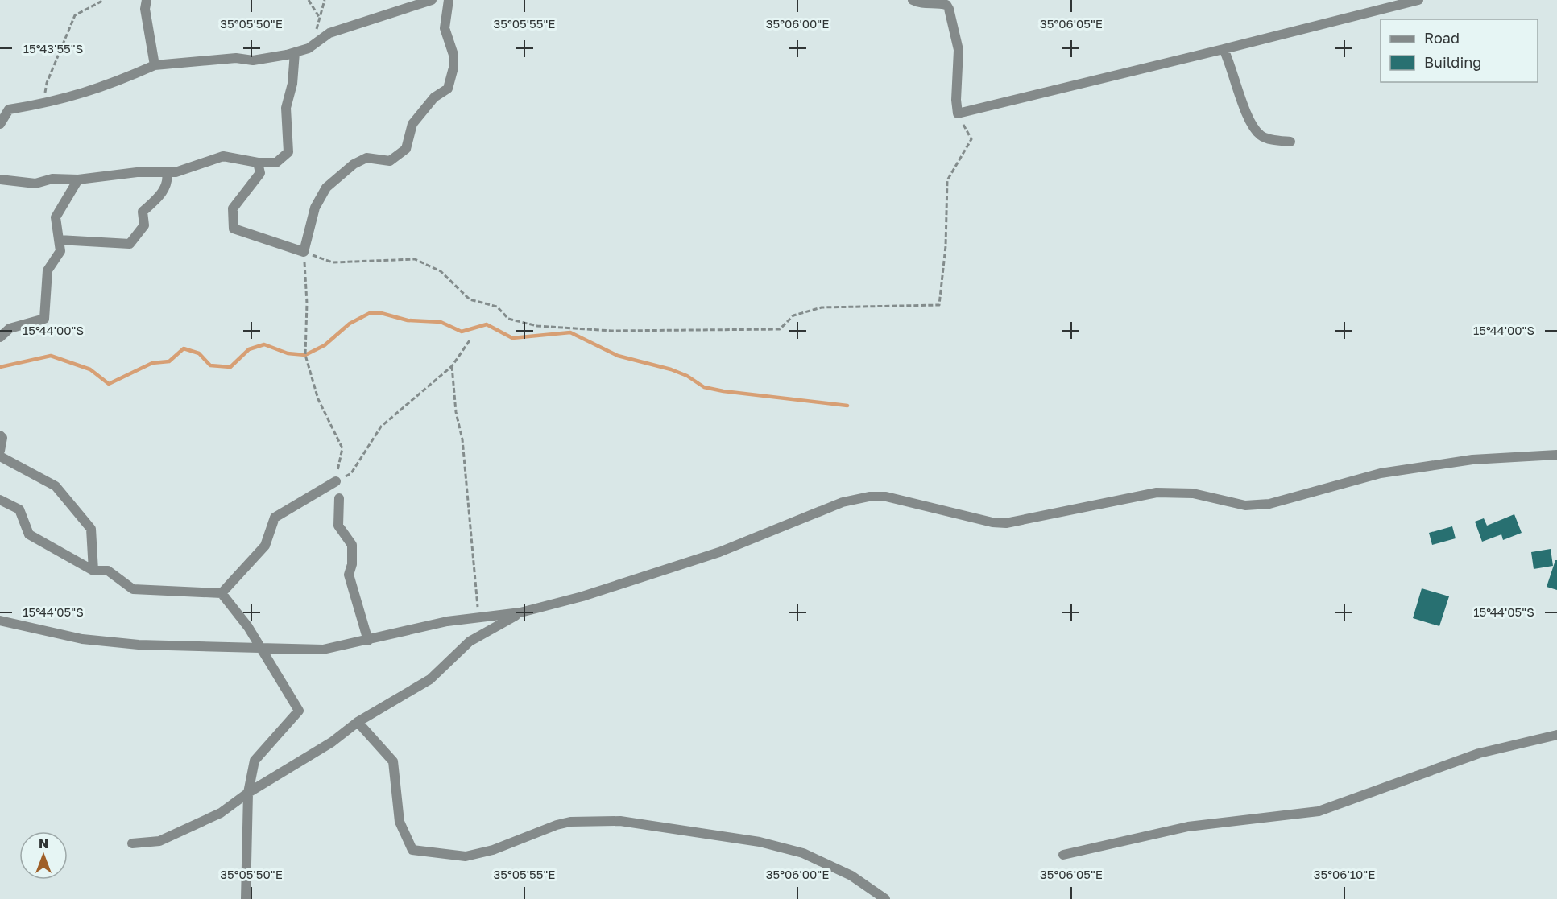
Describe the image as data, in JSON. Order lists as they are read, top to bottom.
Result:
{
  "legend": ["Road", "Building"],
  "north": "top",
  "coordinates": [
    "35°05'50\"E",
    "35°05'55\"E",
    "35°06'00\"E",
    "35°06'05\"E",
    "15°43'55\"S",
    "15°44'00\"S",
    "15°44'05\"S",
    "35°06'10\"E"
  ]
}
